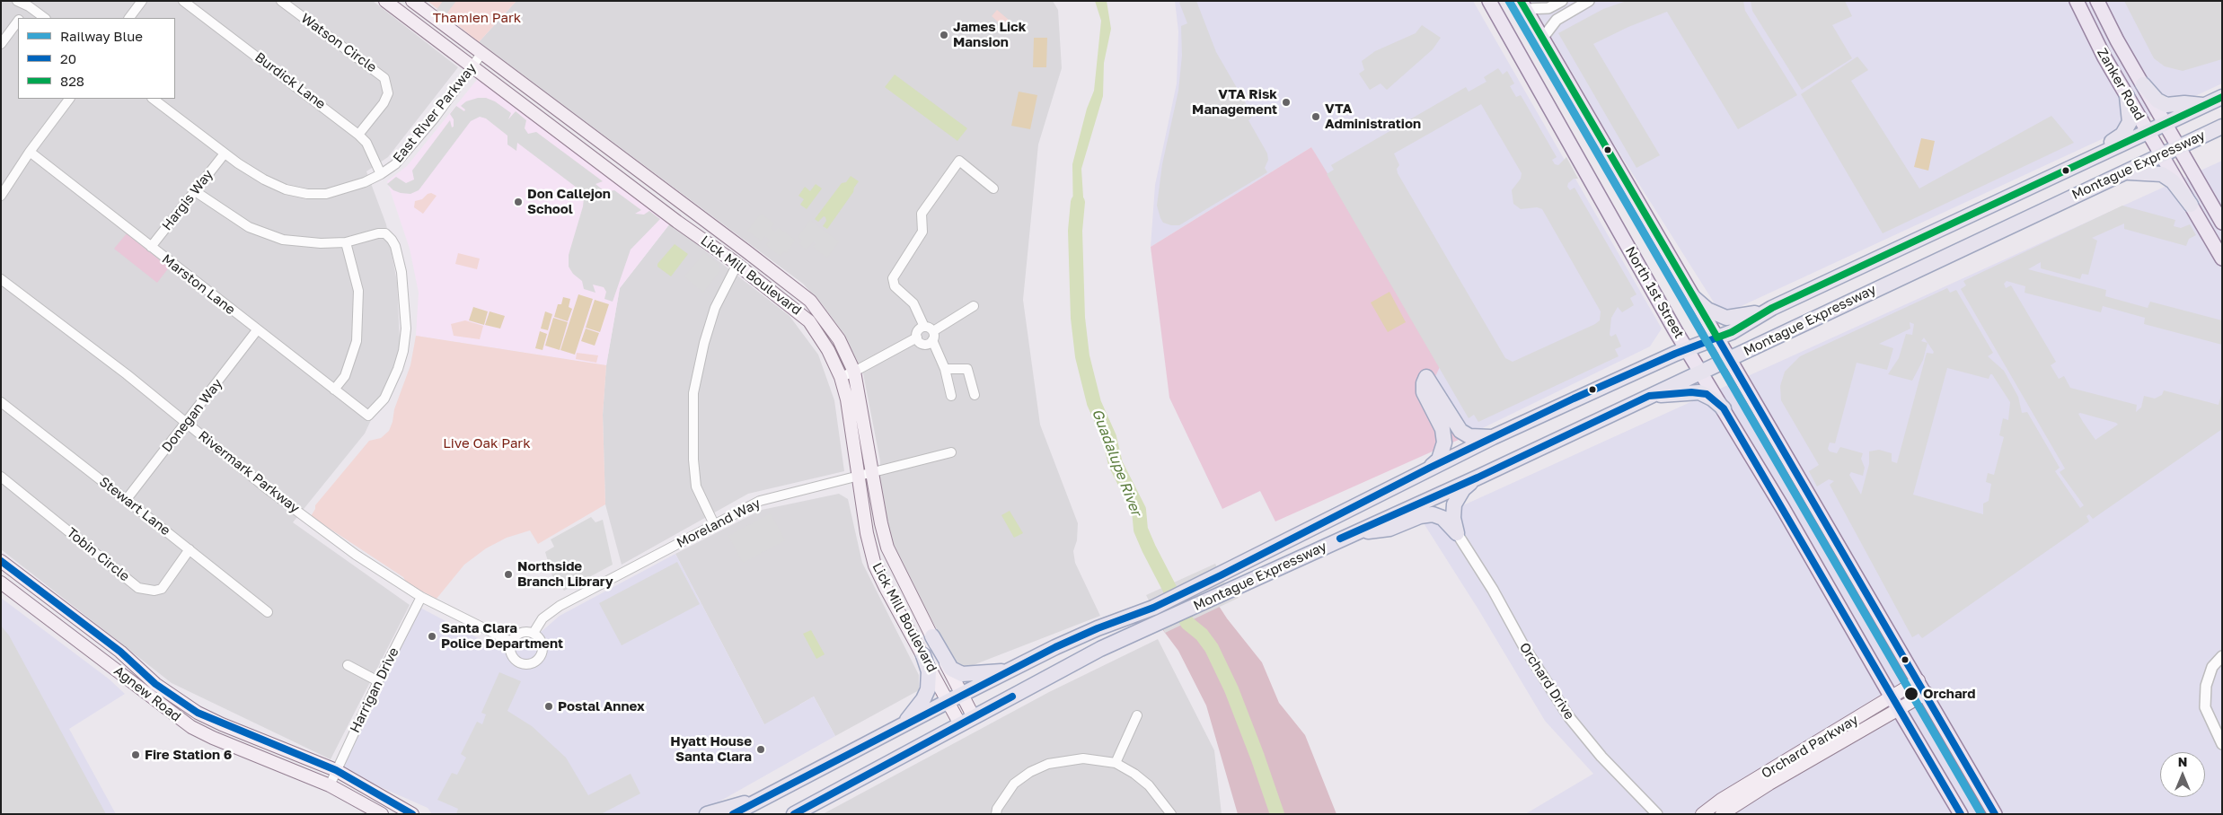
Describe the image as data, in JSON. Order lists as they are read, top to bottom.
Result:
{
  "streets": {
    "highway": ["Montague Expressway"],
    "main road": [
      "Zanker Road",
      "Lick Mill Boulevard",
      "North 1st Street",
      "Agnew Road",
      "Orchard Parkway"
    ],
    "street": [
      "Watson Circle",
      "Burdick Lane",
      "East River Parkway",
      "Hargis Way",
      "Marston Lane",
      "Donegan Way",
      "Rivermark Parkway",
      "Stewart Lane",
      "Moreland Way",
      "Tobin Circle",
      "Orchard Drive",
      "Harrigan Drive"
    ]
  },
  "crossings": [
    ["Watson Circle", "Burdick Lane"],
    ["Burdick Lane", "East River Parkway"],
    ["Zanker Road", "Montague Expressway"],
    ["East River Parkway", "Hargis Way"],
    ["East River Parkway", "Lick Mill Boulevard"],
    ["Montague Expressway", "Lick Mill Boulevard"],
    ["Montague Expressway", "North 1st Street"],
    ["Hargis Way", "Marston Lane"],
    ["Lick Mill Boulevard", "Moreland Way"],
    ["Marston Lane", "Donegan Way"],
    ["North 1st Street", "Orchard Parkway"],
    ["Donegan Way", "Rivermark Parkway"],
    ["Donegan Way", "Stewart Lane"],
    ["Rivermark Parkway", "Moreland Way"],
    ["Rivermark Parkway", "Harrigan Drive"],
    ["Stewart Lane", "Tobin Circle"],
    ["Harrigan Drive", "Agnew Road"]
  ],
  "water": ["Guadalupe River"],
  "parks": ["Thamien Park", "Live Oak Park"],
  "places": [
    "James Lick Mansion",
    "VTA Risk Management",
    "VTA Administration",
    "Don Callejon School",
    "Northside Branch Library",
    "Santa Clara Police Department",
    "Orchard",
    "Postal Annex",
    "Hyatt House Santa Clara",
    "Fire Station 6"
  ],
  "lines": ["rail line Blue", "transit line 828", "transit line 20"],
  "legend": ["Railway Blue", "20", "828"],
  "north": "top"
}
